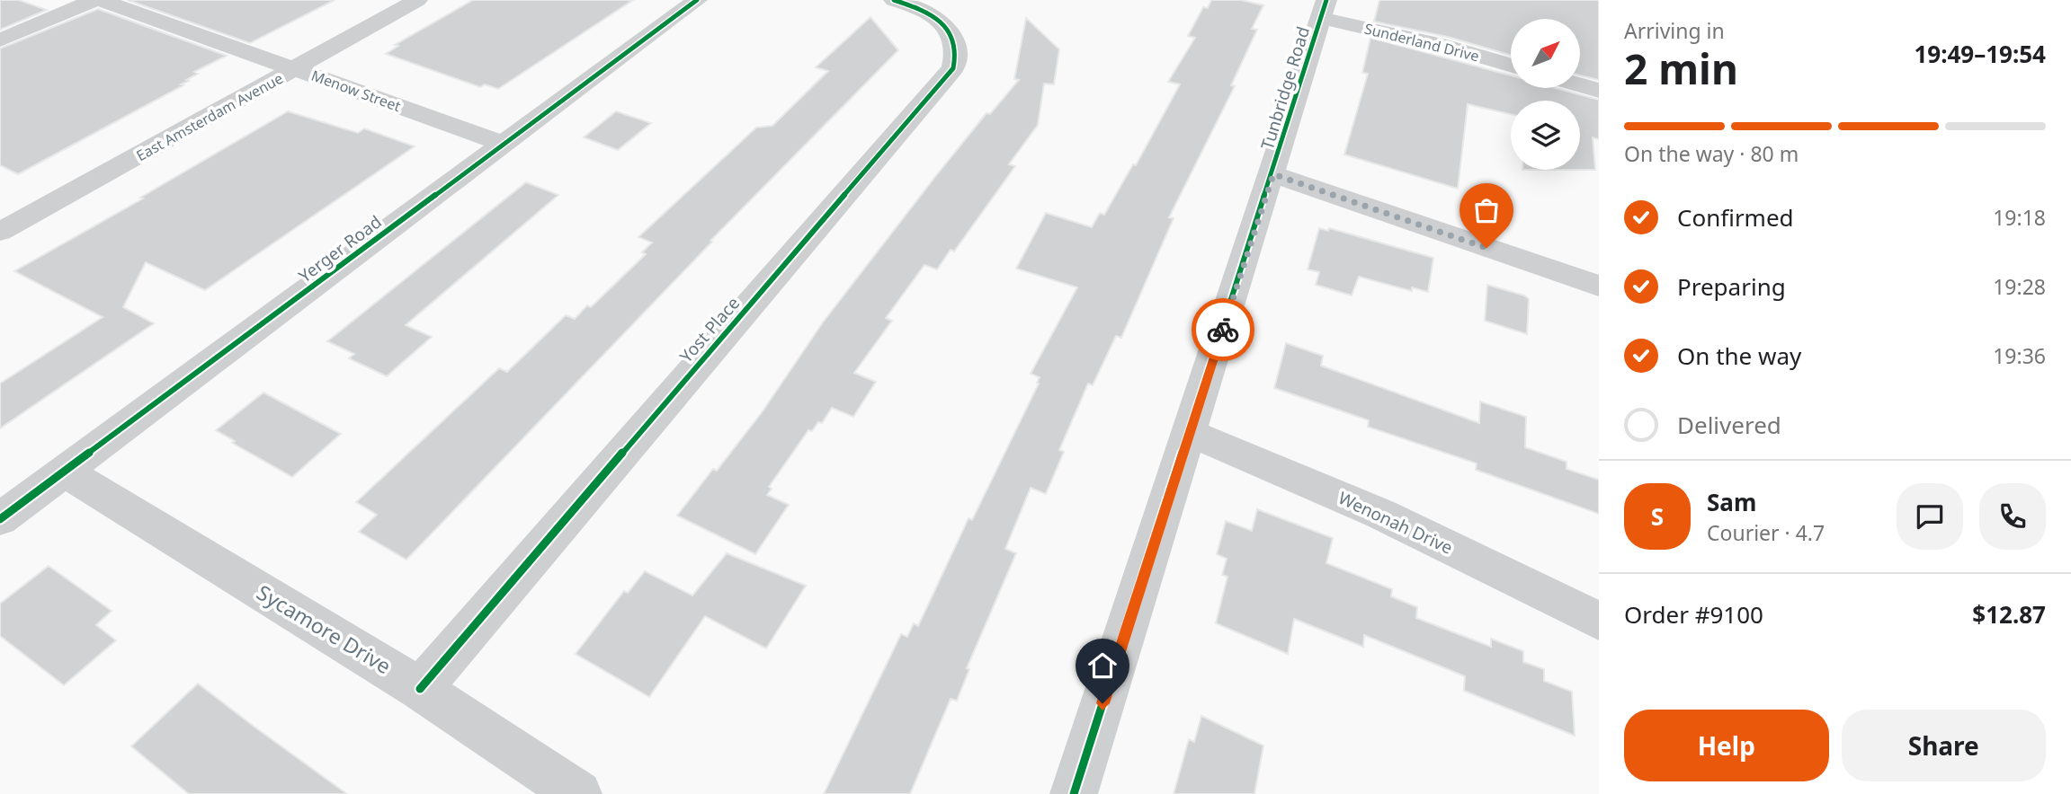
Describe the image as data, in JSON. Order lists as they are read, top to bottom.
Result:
{
  "streets": {
    "street": [
      "Sunderland Drive",
      "Tunbridge Road",
      "Menow Street",
      "East Amsterdam Avenue",
      "Yerger Road",
      "Yost Place",
      "Wenonah Drive",
      "Sycamore Drive"
    ]
  },
  "crossings": [
    ["Sunderland Drive", "Tunbridge Road"],
    ["Tunbridge Road", "Wenonah Drive"],
    ["Menow Street", "East Amsterdam Avenue"],
    ["Menow Street", "Yerger Road"],
    ["Yerger Road", "Sycamore Drive"],
    ["Yost Place", "Sycamore Drive"]
  ],
  "north": "top right",
  "page": {
    "heading": ["2 min", "Arriving in", "19:49–19:54"],
    "panel": [
      "Sam",
      "Courier · 4.7",
      "Order #9100",
      "$12.87"
    ],
    "bar": "On the way · 80 m",
    "list": [
      ["Confirmed", "19:18"],
      ["Preparing", "19:28"],
      ["On the way", "19:36"],
      "Delivered"
    ],
    "round": "S",
    "buttons": ["Help", "Share"]
  }
}
